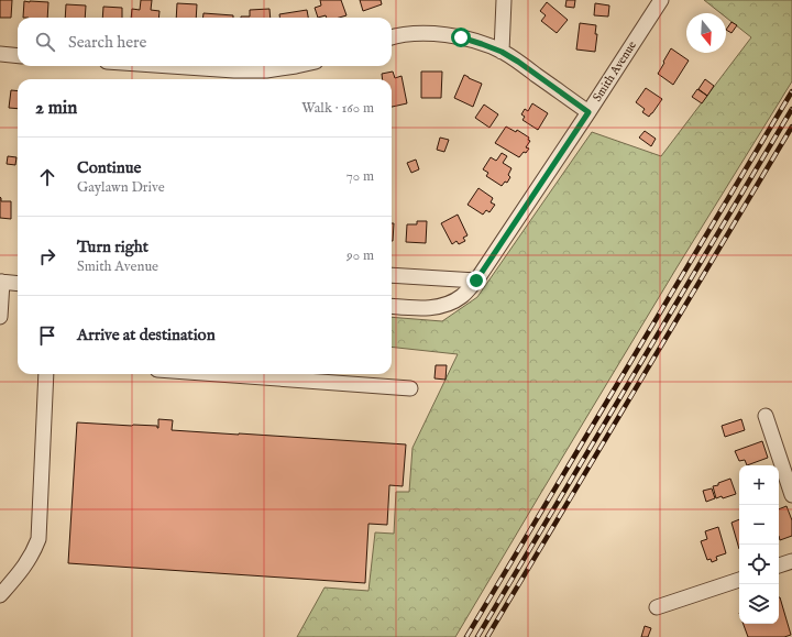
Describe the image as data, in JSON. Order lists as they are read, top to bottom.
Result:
{
  "streets": {
    "street": ["Smith Avenue"]
  },
  "north": "bottom",
  "page": {
    "search": "Search here",
    "heading": ["2 min", "Walk · 160 m"],
    "list": [
      ["Continue", "Gaylawn Drive", "70 m"],
      ["Turn right", "Smith Avenue", "90 m"],
      "Arrive at destination"
    ],
    "map_buttons": ["+", "−"]
  }
}
